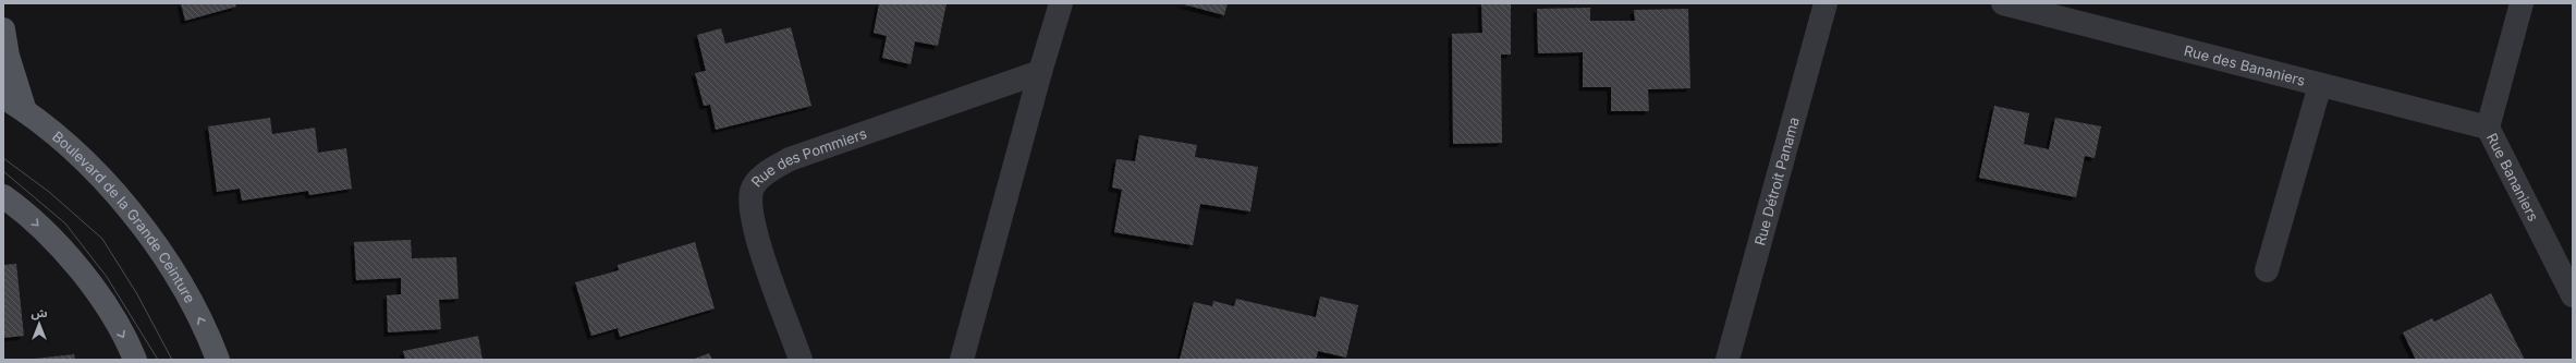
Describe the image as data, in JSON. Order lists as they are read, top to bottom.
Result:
{
  "streets": {
    "main road": ["Boulevard de la Grande Ceinture"],
    "street": [
      "Rue des Bananiers",
      "Rue des Pommiers",
      "Rue Bananiers",
      "Rue Détroit Panama"
    ]
  },
  "crossings": [
    ["Rue des Bananiers", "Rue Bananiers"]
  ],
  "north": "top"
}
